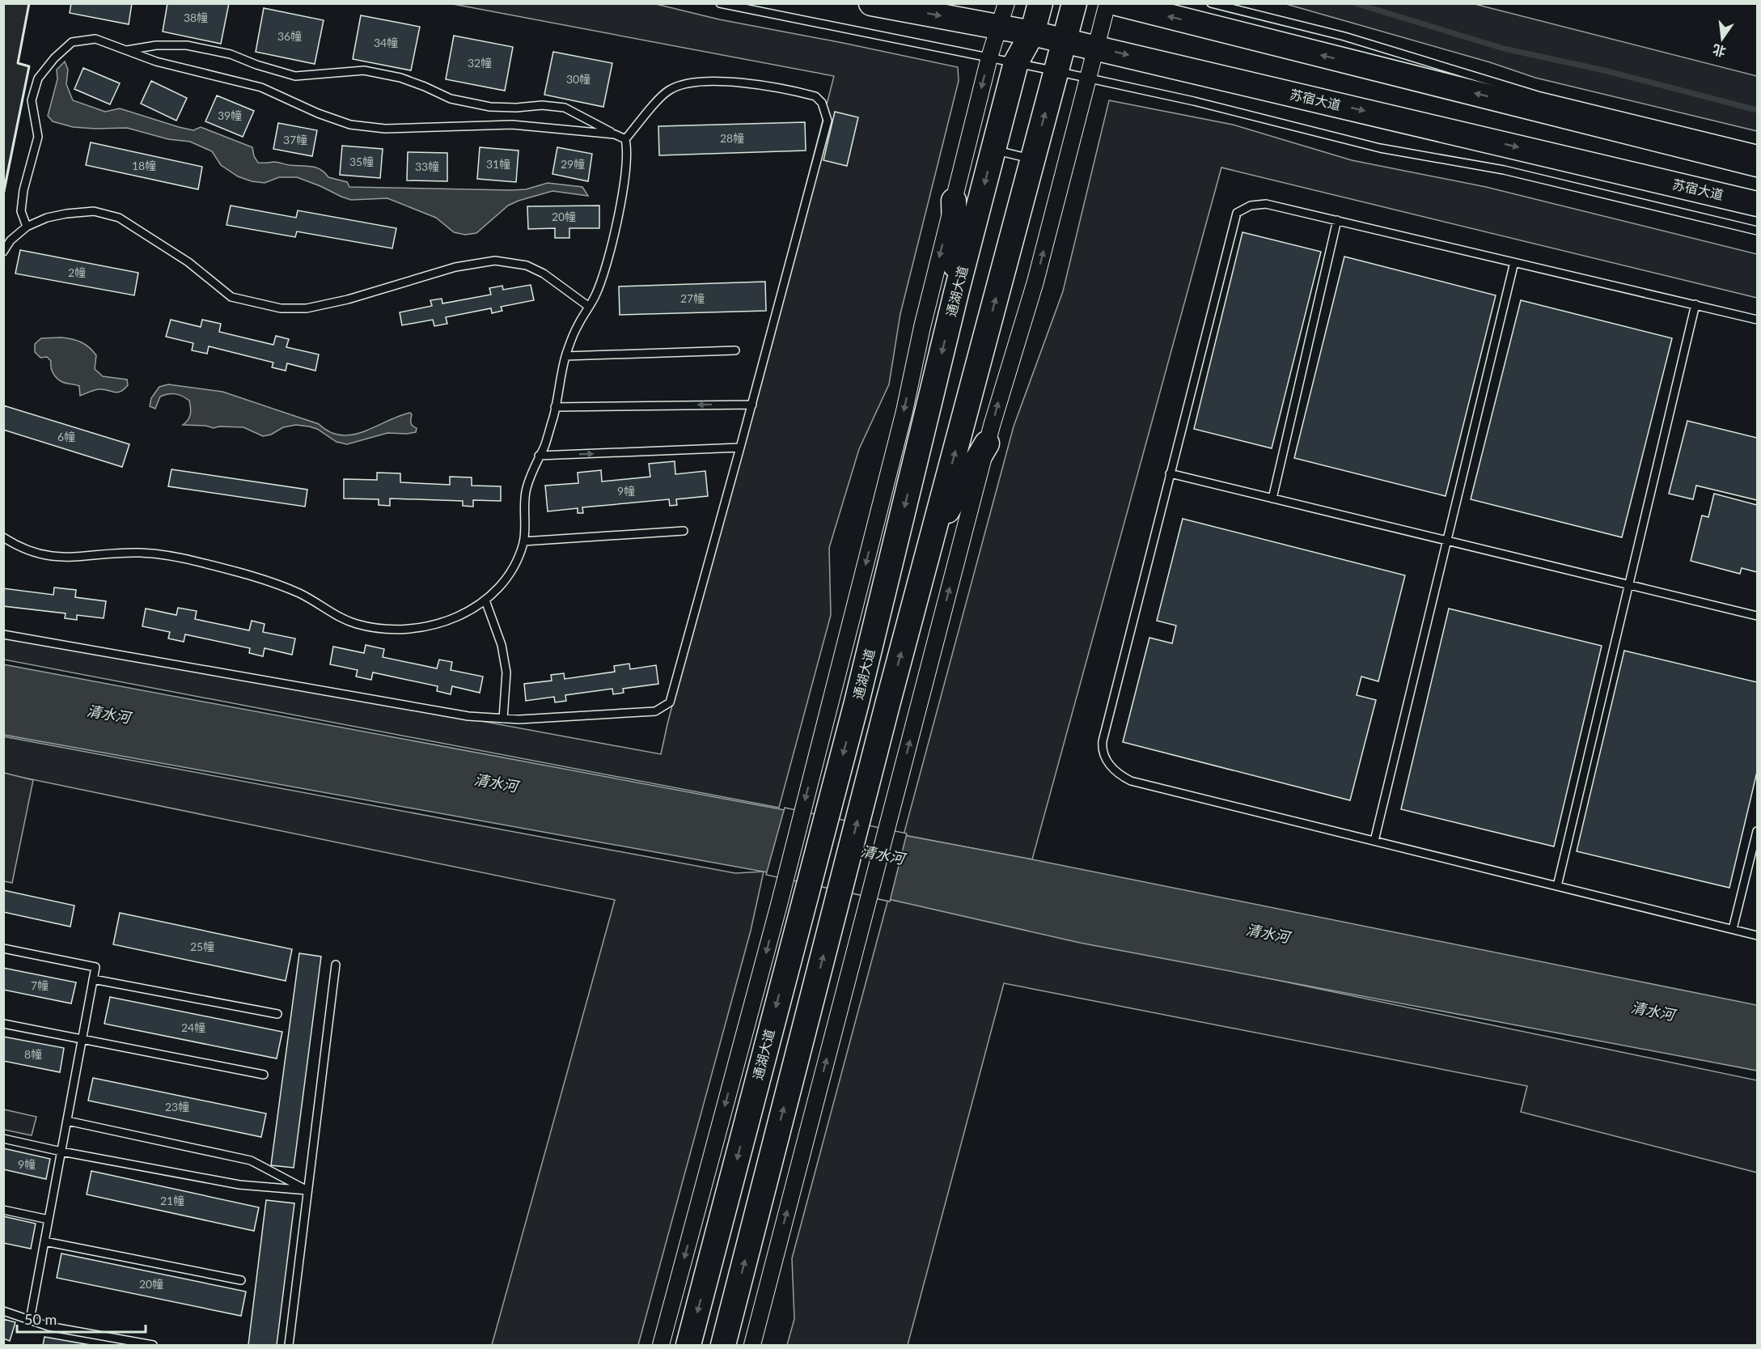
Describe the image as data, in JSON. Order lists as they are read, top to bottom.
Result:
{
  "streets": {
    "main road": ["苏宿大道", "通湖大道"]
  },
  "crossings": [
    ["苏宿大道", "通湖大道"]
  ],
  "water": ["清水河"],
  "house_numbers": [
    "38幢",
    "36幢",
    "34幢",
    "32幢",
    "30幢",
    "39幢",
    "28幢",
    "37幢",
    "35幢",
    "31幢",
    "29幢",
    "18幢",
    "33幢",
    "20幢",
    "2幢",
    "27幢",
    "6幢",
    "9幢",
    "25幢",
    "7幢",
    "24幢",
    "8幢",
    "23幢",
    "9幢",
    "21幢",
    "20幢"
  ],
  "scale_bar": "50 m",
  "north": "bottom"
}
